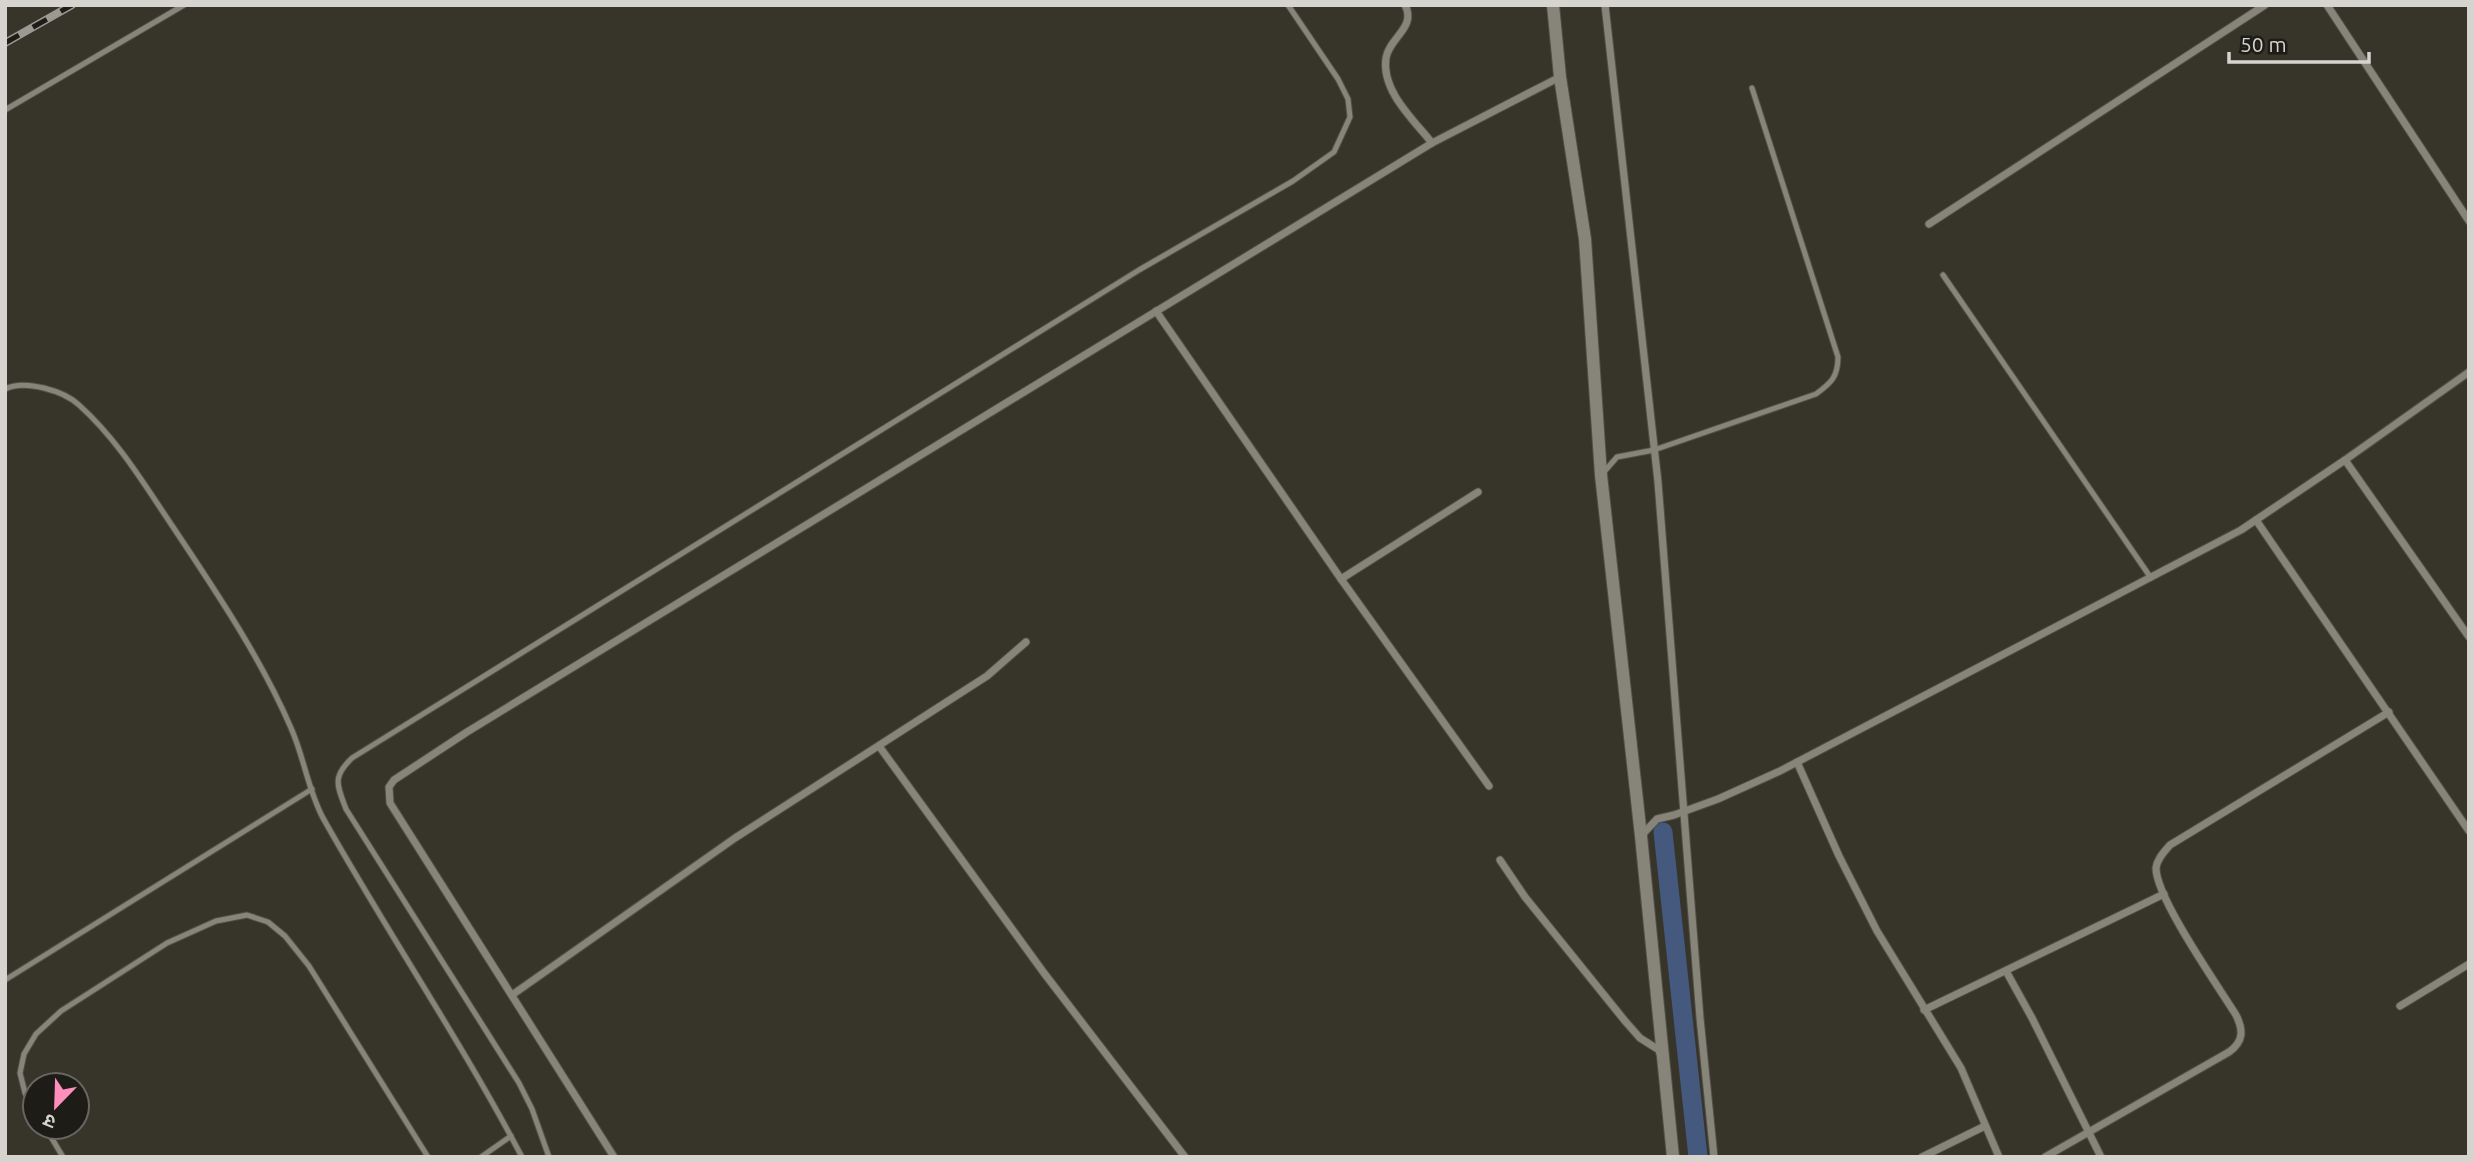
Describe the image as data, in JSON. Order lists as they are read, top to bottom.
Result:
{
  "scale_bar": "50 m",
  "north": "bottom left"
}
